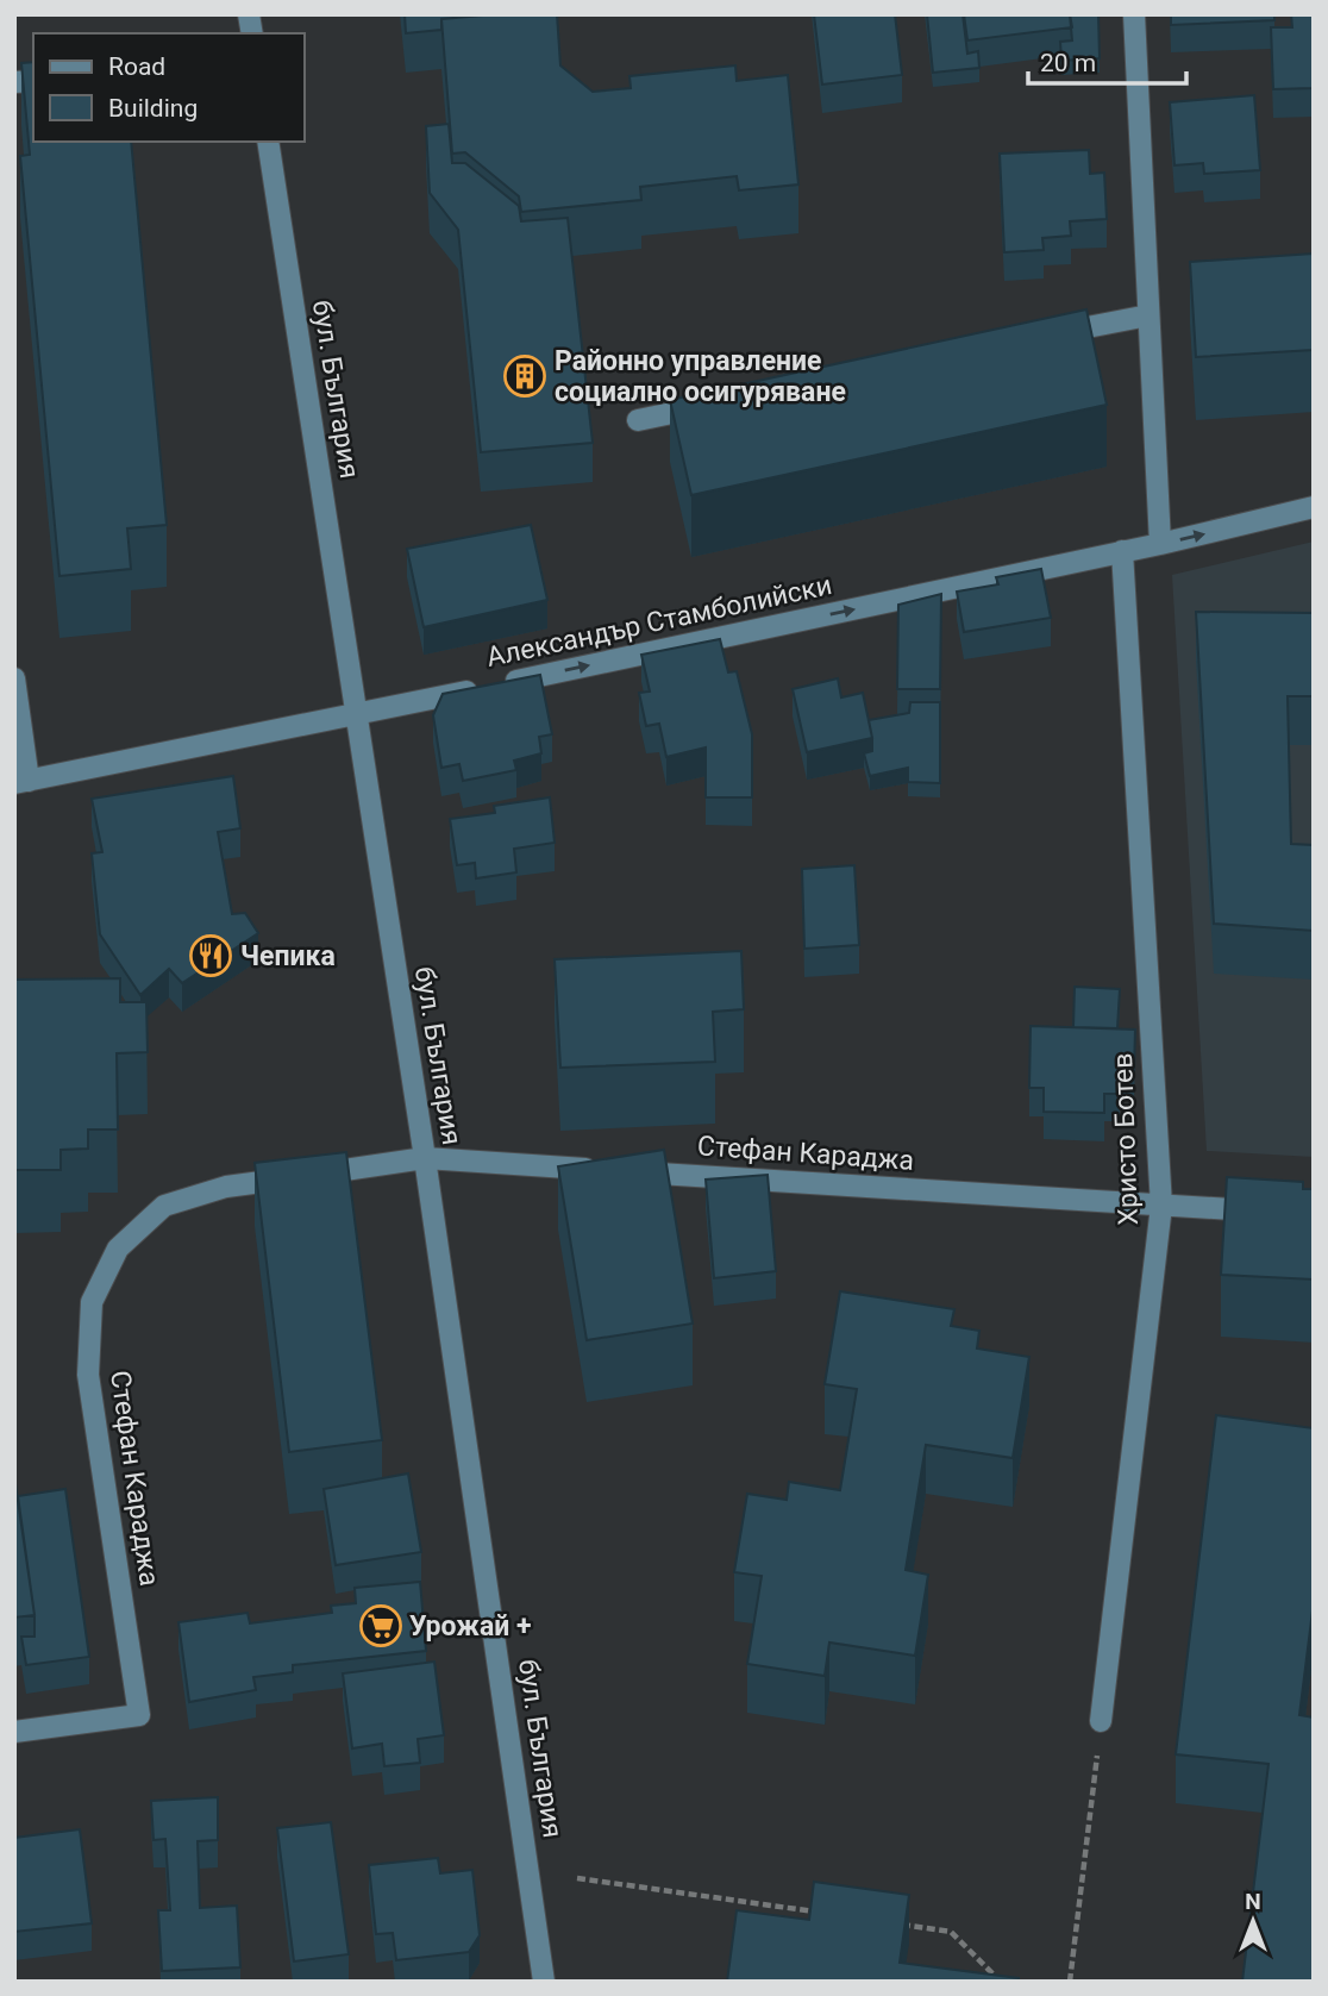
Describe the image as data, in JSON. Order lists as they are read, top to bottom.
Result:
{
  "streets": {
    "street": [
      "бул. България",
      "Александър Стамболийски",
      "Христо Ботев",
      "Стефан Караджа"
    ]
  },
  "crossings": [
    ["бул. България", "Александър Стамболийски"],
    ["бул. България", "Стефан Караджа"],
    ["Александър Стамболийски", "Христо Ботев"],
    ["Христо Ботев", "Стефан Караджа"]
  ],
  "one_way": ["Александър Стамболийски"],
  "places": {
    "building": ["Районно управление социално осигуряване"],
    "restaurant": ["Чепика"],
    "supermarket": ["Урожай +"]
  },
  "legend": ["Road", "Building"],
  "scale_bar": "20 m",
  "north": "top"
}
